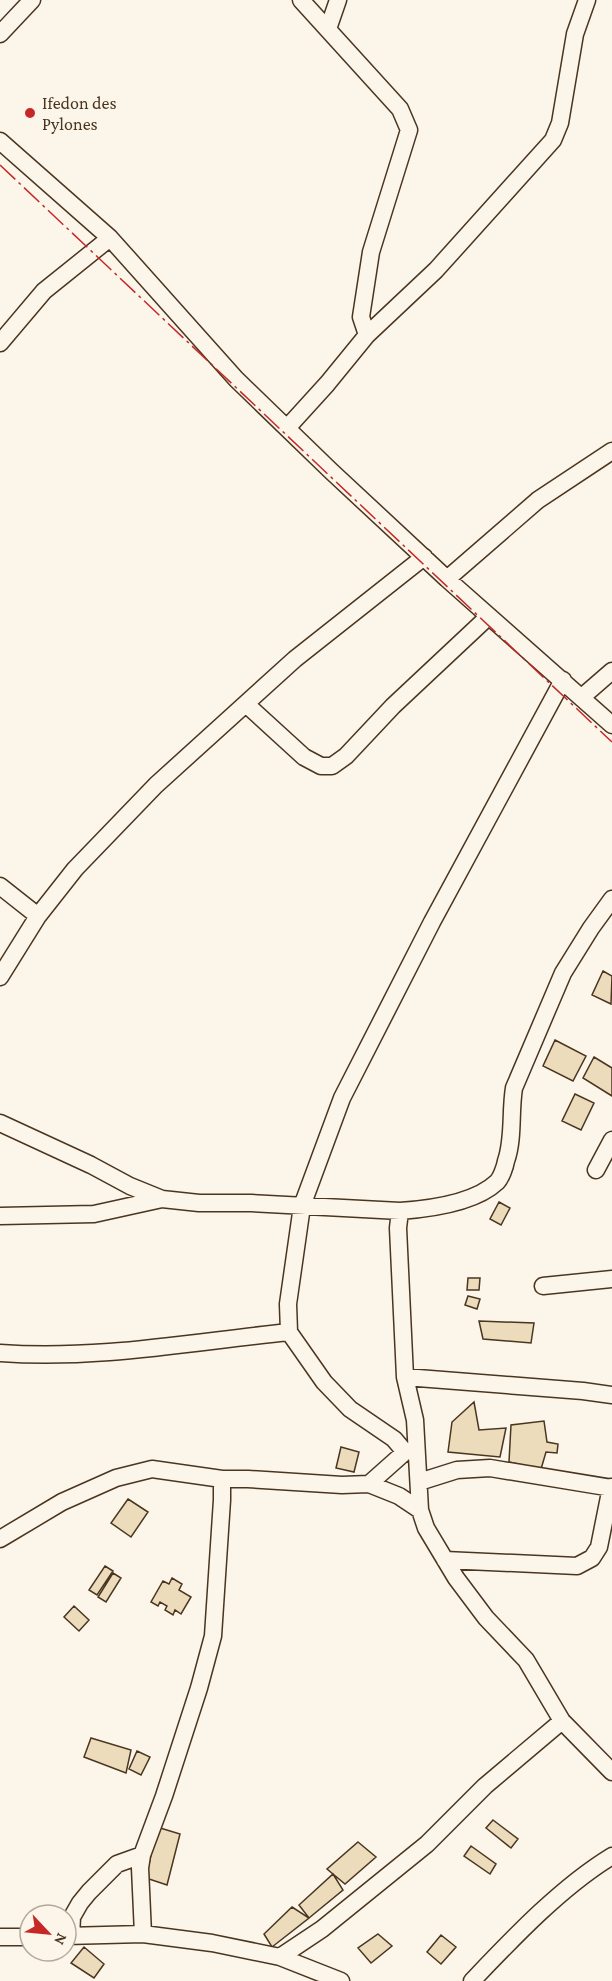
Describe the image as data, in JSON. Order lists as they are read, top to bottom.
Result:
{
  "places": ["Ifedon des Pylones"],
  "north": "bottom right"
}
